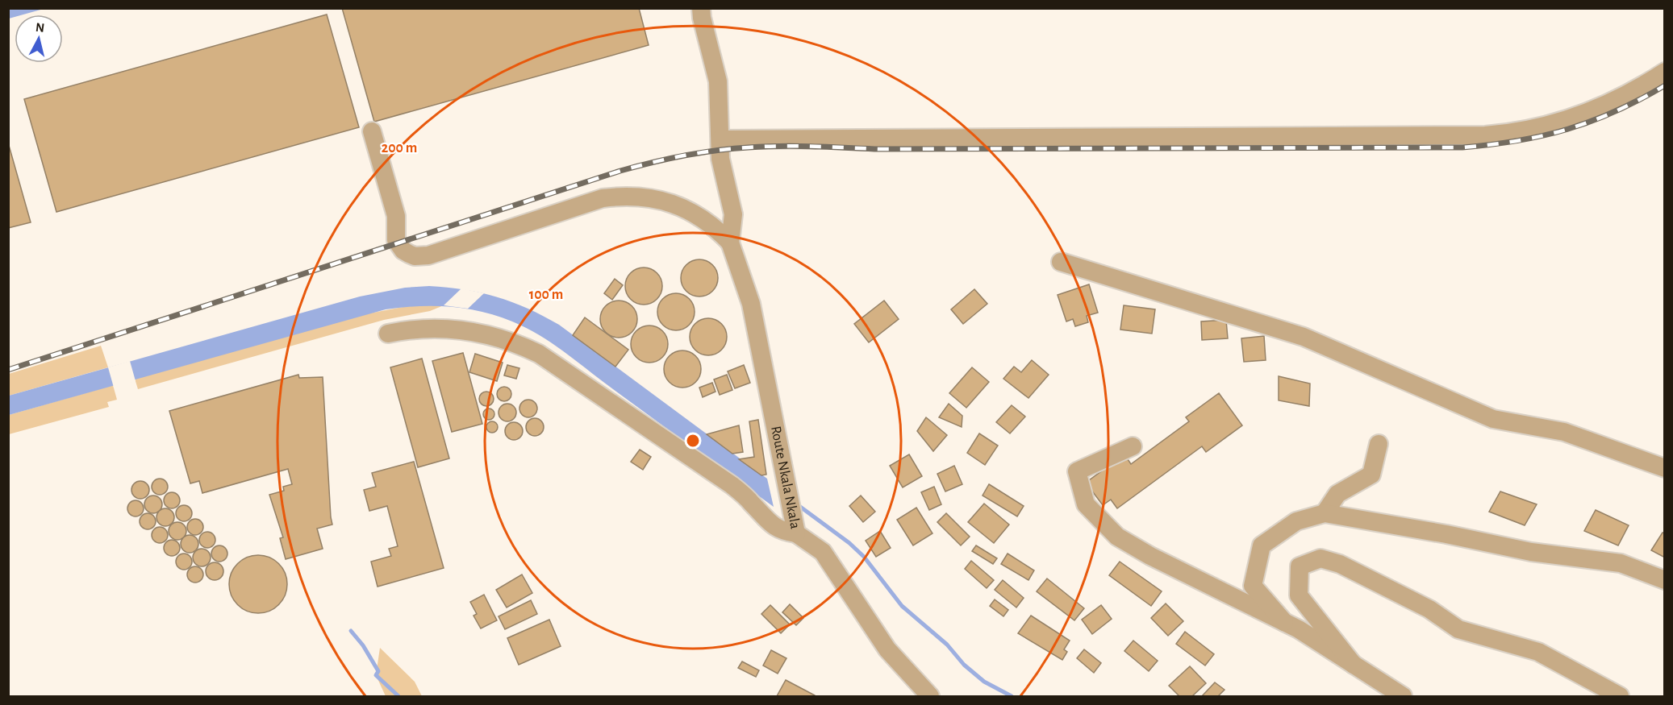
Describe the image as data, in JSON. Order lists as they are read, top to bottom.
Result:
{
  "streets": {
    "street": ["Route Nkala Nkala"]
  },
  "north": "top",
  "rings": ["200 m", "100 m"]
}
